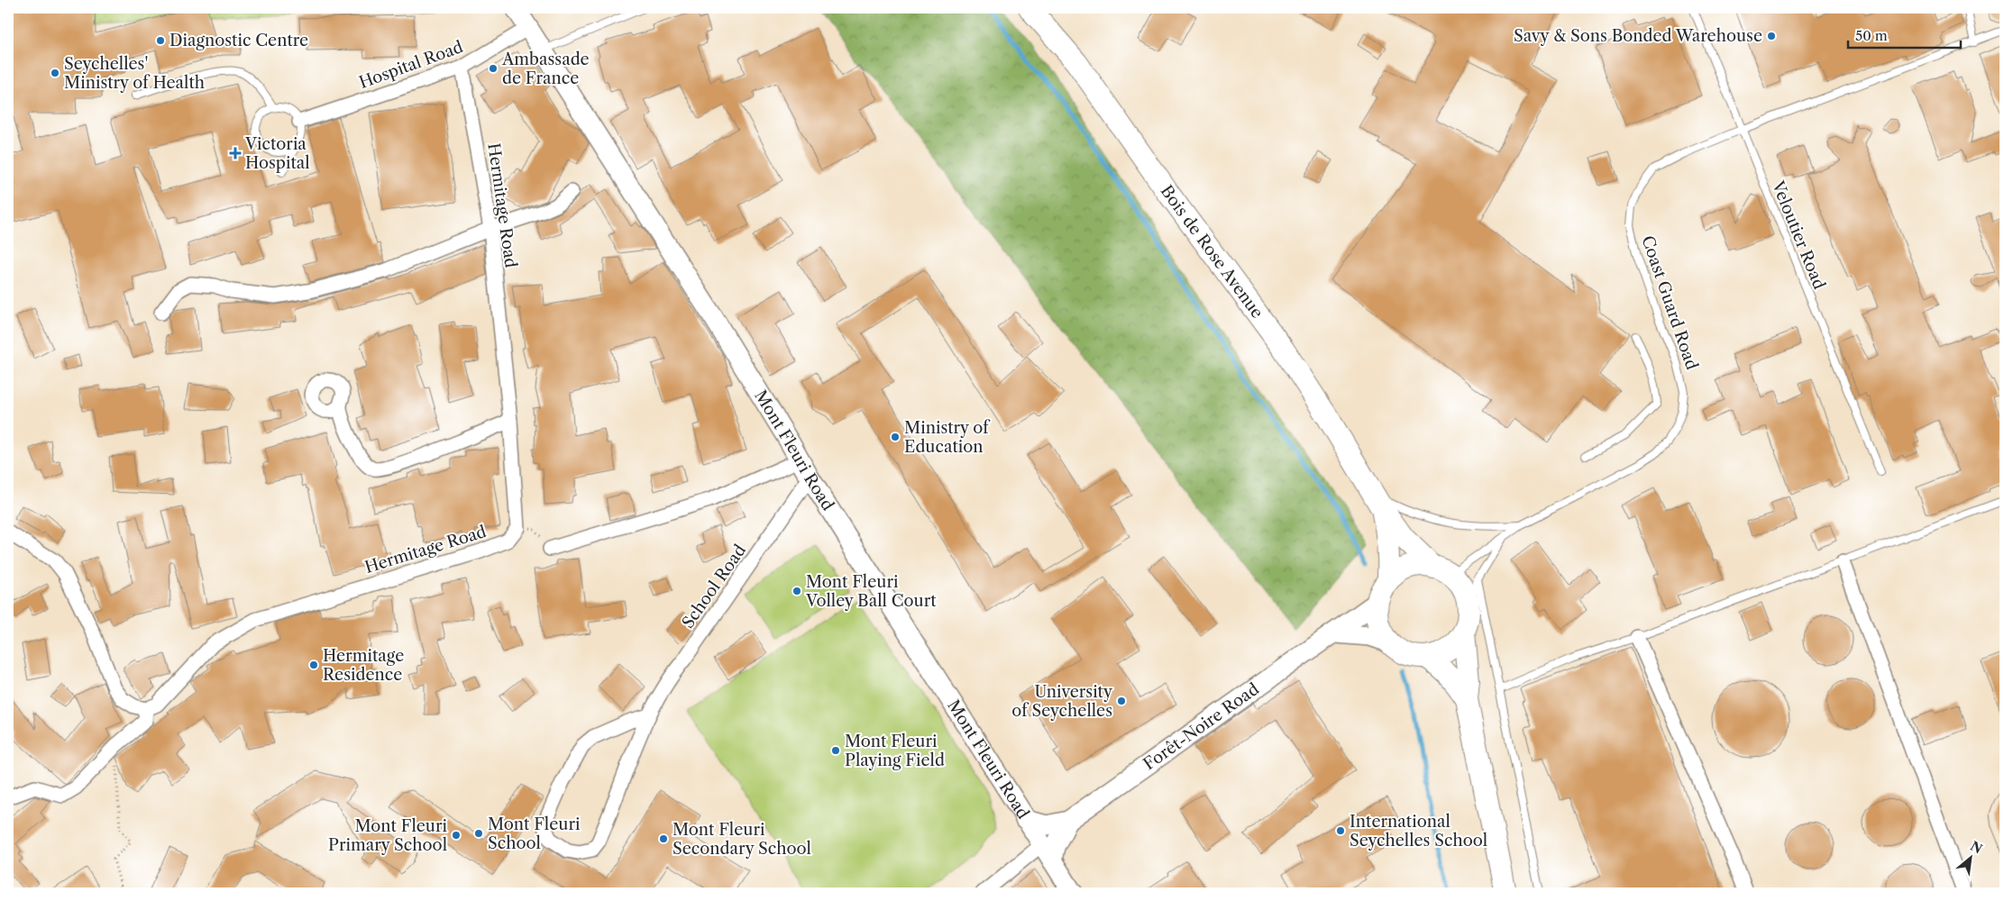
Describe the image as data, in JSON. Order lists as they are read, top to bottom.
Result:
{
  "streets": {
    "main road": ["Bois de Rose Avenue", "Mont Fleuri Road", "Forêt-Noire Road"],
    "street": ["Hospital Road", "Hermitage Road", "School Road"],
    "lane": ["Veloutier Road", "Coast Guard Road"]
  },
  "crossings": [
    ["Hospital Road", "Hermitage Road"],
    ["Hospital Road", "Mont Fleuri Road"],
    ["Veloutier Road", "Coast Guard Road"],
    ["Bois de Rose Avenue", "Coast Guard Road"],
    ["Bois de Rose Avenue", "Forêt-Noire Road"],
    ["Coast Guard Road", "Forêt-Noire Road"],
    ["Mont Fleuri Road", "School Road"],
    ["Mont Fleuri Road", "Forêt-Noire Road"]
  ],
  "places": {
    "other": [
      "Savy & Sons Bonded Warehouse",
      "Diagnostic Centre",
      "Ambassade de France",
      "Seychelles' Ministry of Health",
      "Ministry of Education",
      "Mont Fleuri Volley Ball Court",
      "Hermitage Residence",
      "University of Seychelles",
      "Mont Fleuri Playing Field",
      "International Seychelles School",
      "Mont Fleuri School",
      "Mont Fleuri Primary School",
      "Mont Fleuri Secondary School"
    ],
    "health": ["Victoria Hospital"]
  },
  "scale_bar": "50 m",
  "north": "top right"
}
